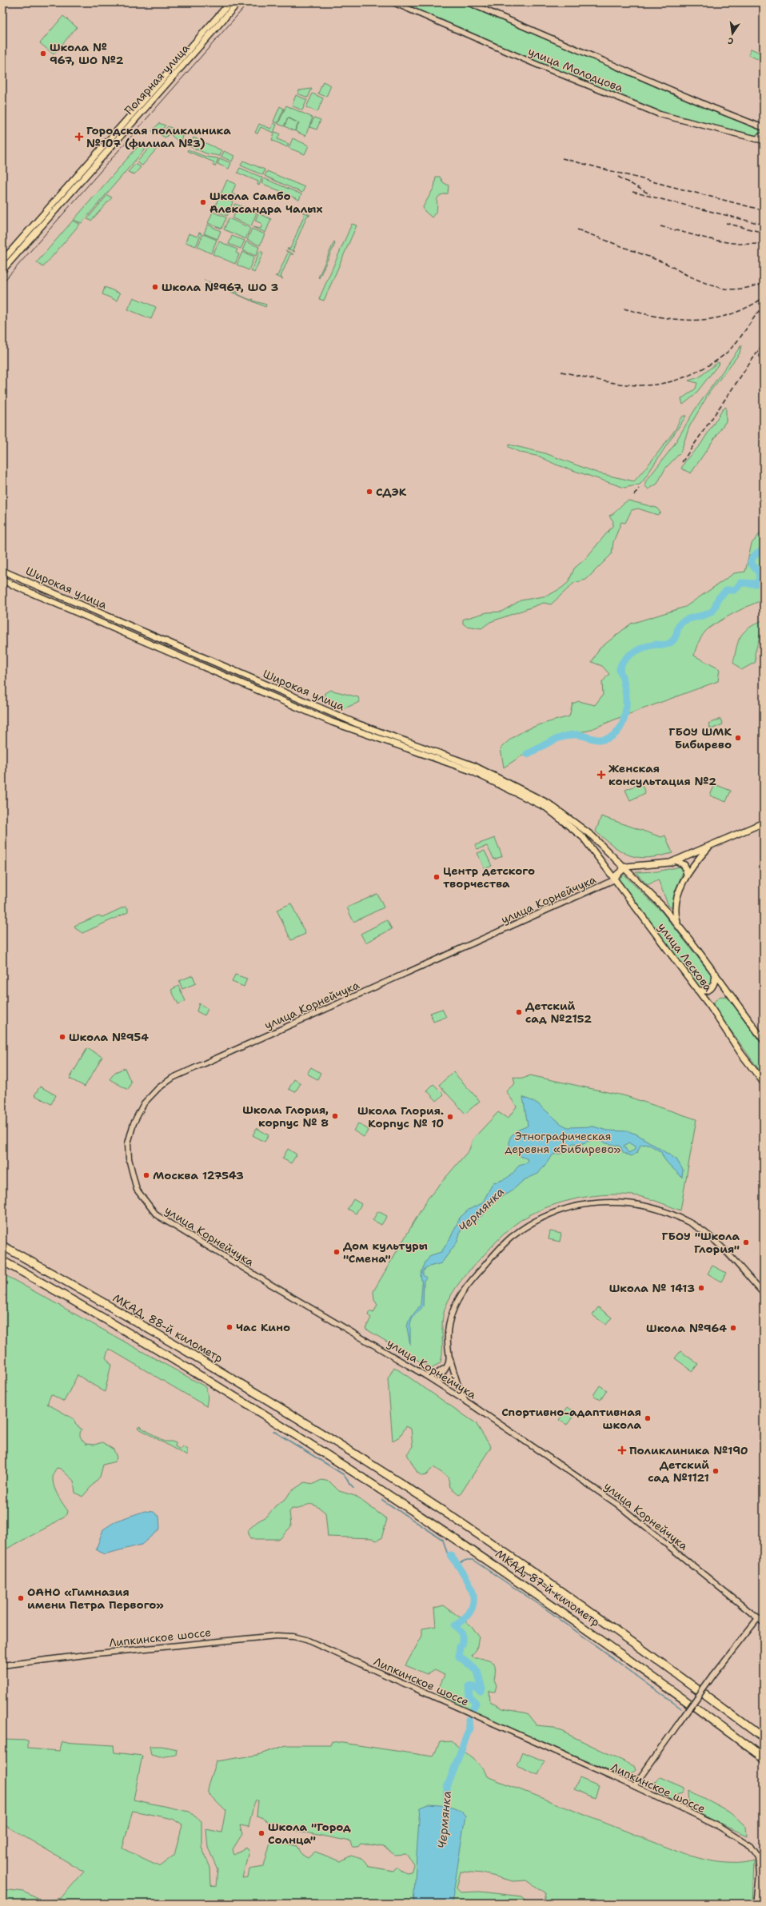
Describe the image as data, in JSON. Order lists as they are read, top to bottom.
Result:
{
  "streets": {
    "highway": ["МКАД, 88-й километр", "МКАД, 87-й километр"],
    "main road": ["Полярная улица", "Широкая улица", "улица Лескова"],
    "street": ["улица Молодцова", "улица Корнейчука", "Липкинское шоссе"]
  },
  "crossings": [
    ["Широкая улица", "улица Лескова"],
    ["улица Корнейчука", "улица Лескова"],
    ["МКАД, 88-й километр", "МКАД, 87-й километр"]
  ],
  "water": ["Чермянка"],
  "parks": ["Этнографическая деревня «Бибирево»"],
  "places": {
    "other": [
      "Школа № 967, ШО №2",
      "Школа Самбо Александра Чалых",
      "Школа №967, ШО 3",
      "СДЭК",
      "ГБОУ ШМК Бибирево",
      "Центр детского творчества",
      "Детский сад №2152",
      "Школа №954",
      "Школа Глория, корпус № 8",
      "Школа Глория. Корпус № 10",
      "Москва 127543",
      "ГБОУ \"Школа Глория\"",
      "Дом культуры \"Смена\"",
      "Школа № 1413",
      "Час Кино",
      "Школа №964",
      "Спортивно-адаптивная школа",
      "Детский сад №1121",
      "ОАНО «Гимназия имени Петра Первого»",
      "Школа \"Город Cолнца\""
    ],
    "health": ["Городская поликлиника №107 (филиал №3)", "Женская консультация №2", "Поликлиника №190"]
  },
  "north": "bottom"
}
